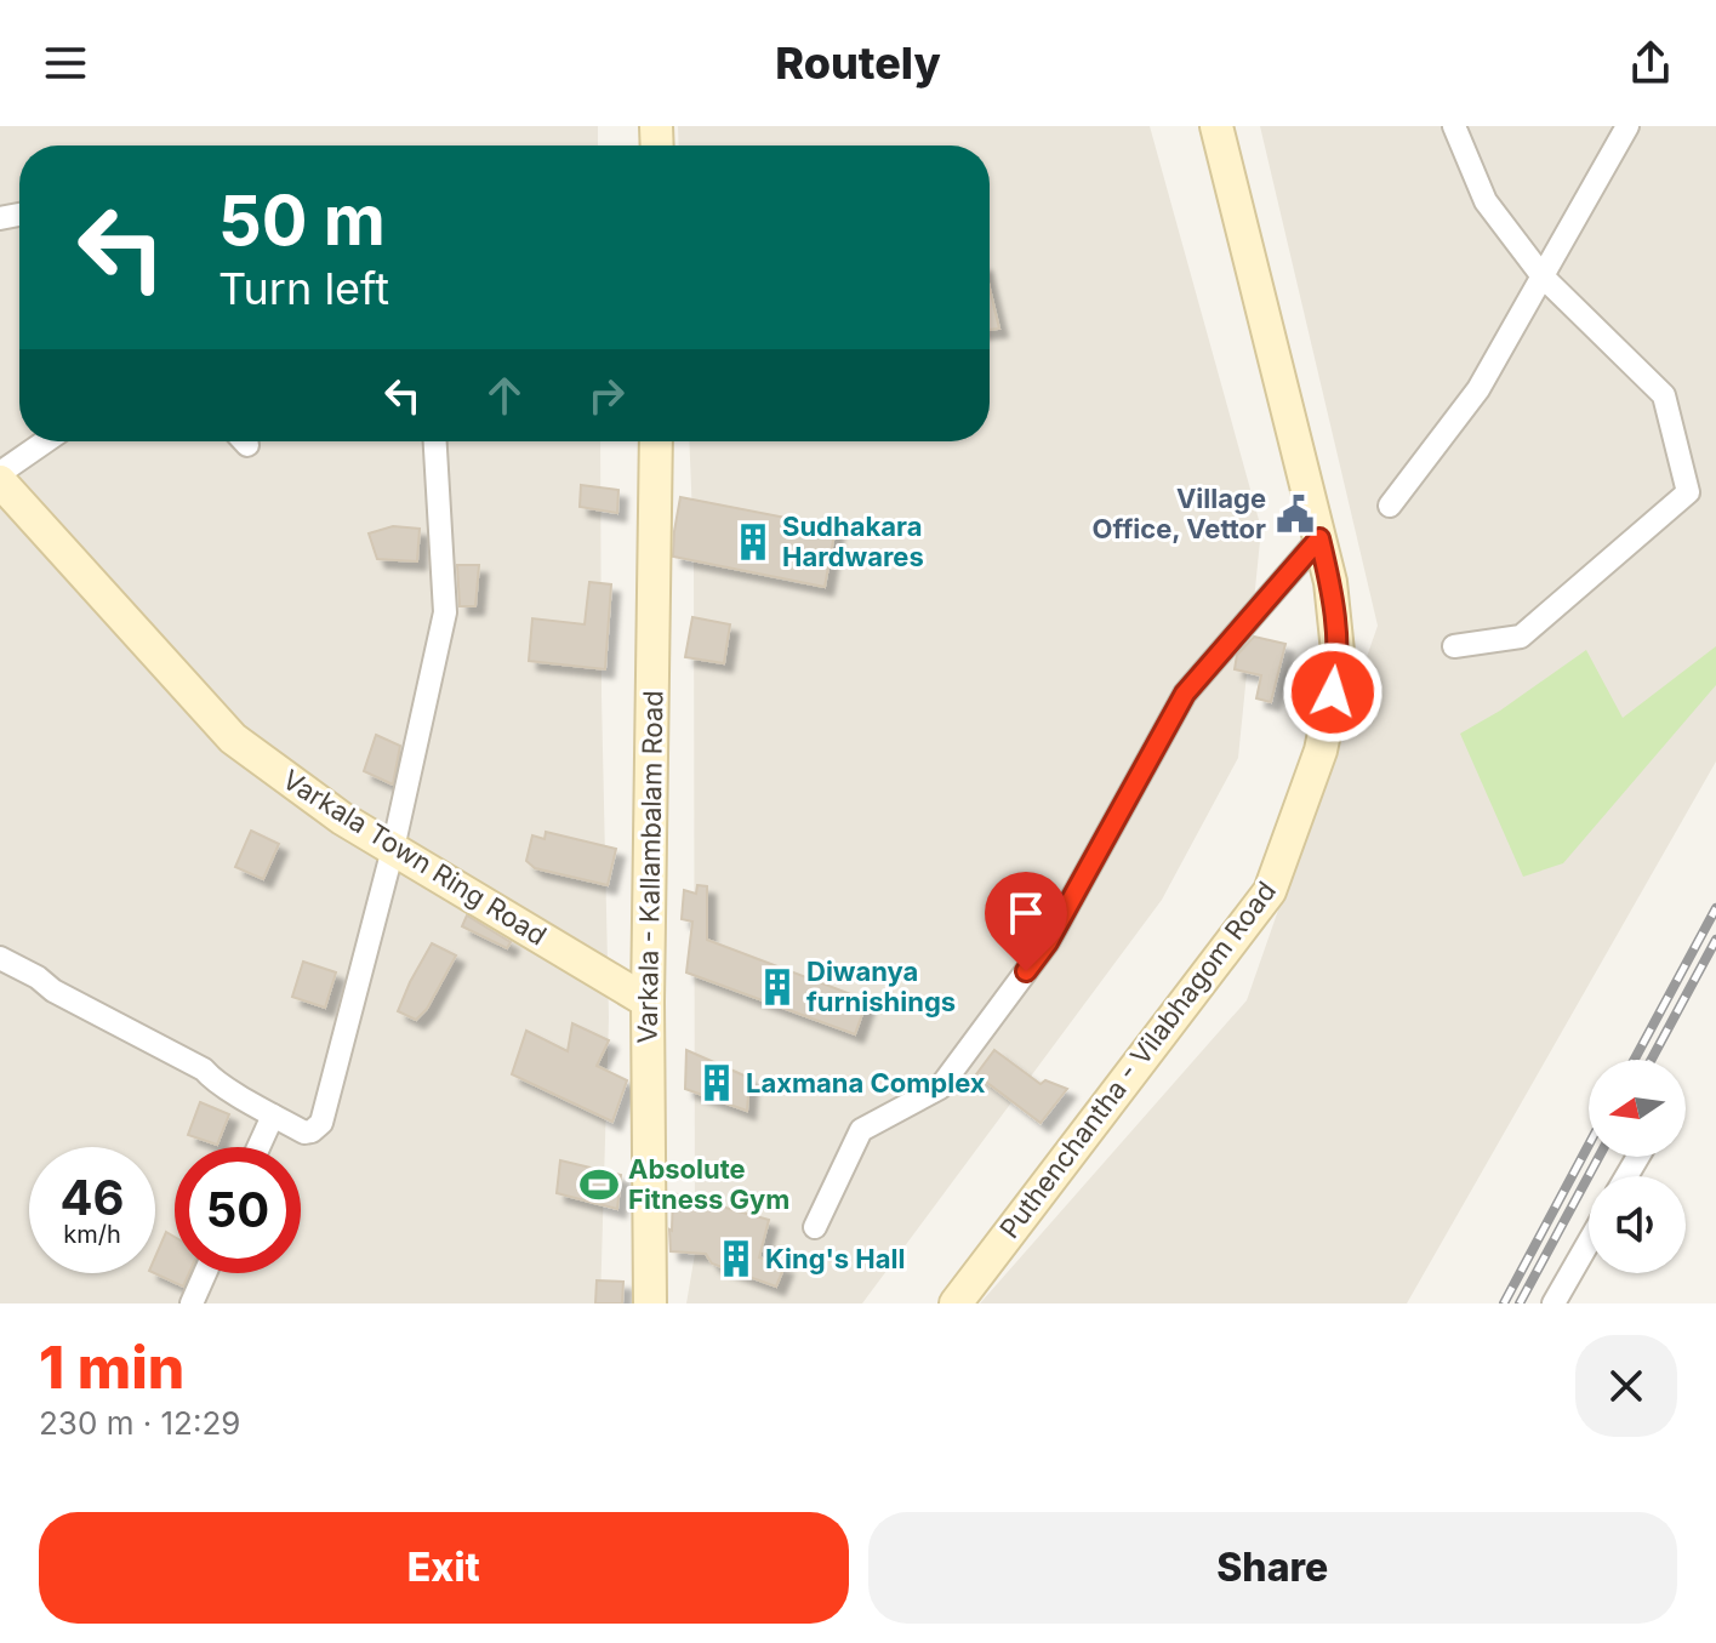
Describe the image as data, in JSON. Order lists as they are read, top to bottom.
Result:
{
  "streets": {
    "main road": ["Varkala Town Ring Road", "Varkala - Kallambalam Road", "Puthenchantha - Vilabhagom Road"]
  },
  "crossings": [
    ["Varkala Town Ring Road", "Varkala - Kallambalam Road"]
  ],
  "places": {
    "public building": ["Village Office, Vettor"],
    "building": [
      "Sudhakara Hardwares",
      "Diwanya furnishings",
      "Laxmana Complex",
      "King's Hall"
    ],
    "sports": ["Absolute Fitness Gym"]
  },
  "north": "left",
  "page": {
    "header": "Routely",
    "turn": ["50 m", "Turn left"],
    "speed": "46 km/h",
    "limit": "50",
    "heading": ["1 min", "230 m · 12:29"],
    "buttons": ["Exit", "Share"]
  }
}
